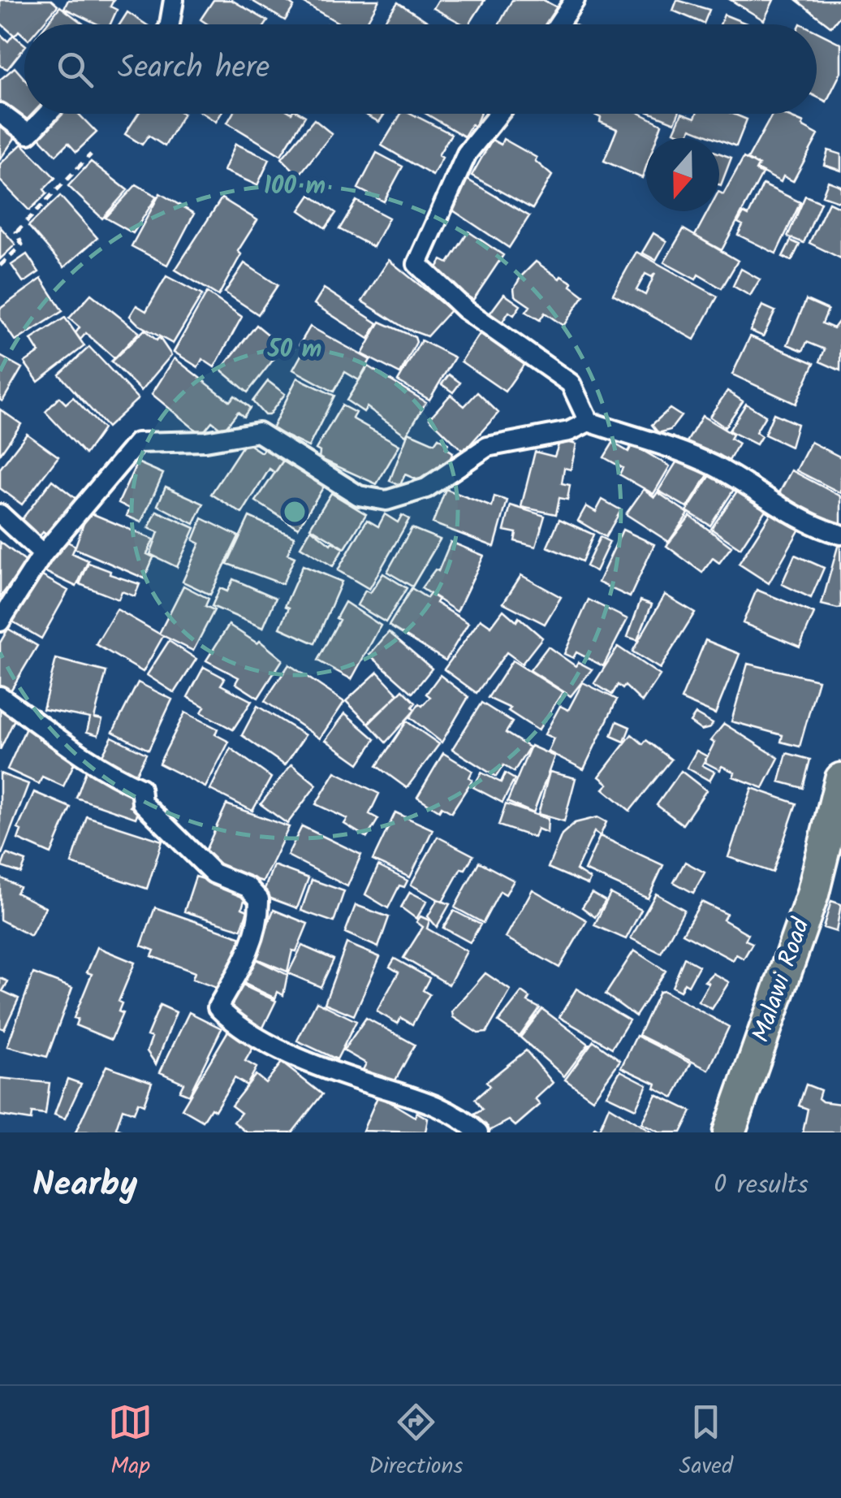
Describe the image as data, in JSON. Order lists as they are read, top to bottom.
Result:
{
  "streets": {
    "main road": ["Malawi Road"]
  },
  "north": "bottom",
  "page": {
    "search": "Search here",
    "heading": ["Nearby", "0 results"],
    "nav": ["Map", "Directions", "Saved"]
  },
  "rings": ["100 m", "50 m"]
}
